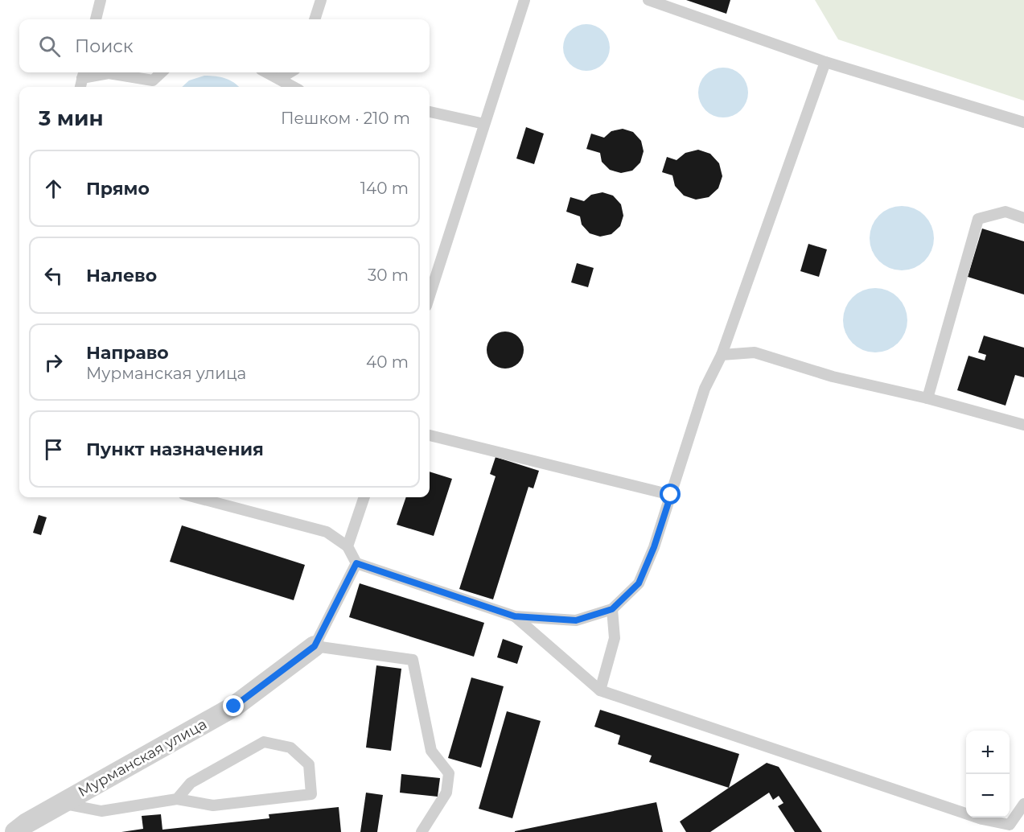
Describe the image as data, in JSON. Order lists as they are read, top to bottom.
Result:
{
  "streets": {
    "street": ["Мурманская улица"]
  },
  "page": {
    "search": "Поиск",
    "heading": ["3 мин", "Пешком · 210 m"],
    "list": [
      ["Прямо", "140 m"],
      ["Налево", "30 m"],
      ["Направо", "Мурманская улица", "40 m"],
      "Пункт назначения"
    ],
    "map_buttons": ["+", "−"]
  }
}
